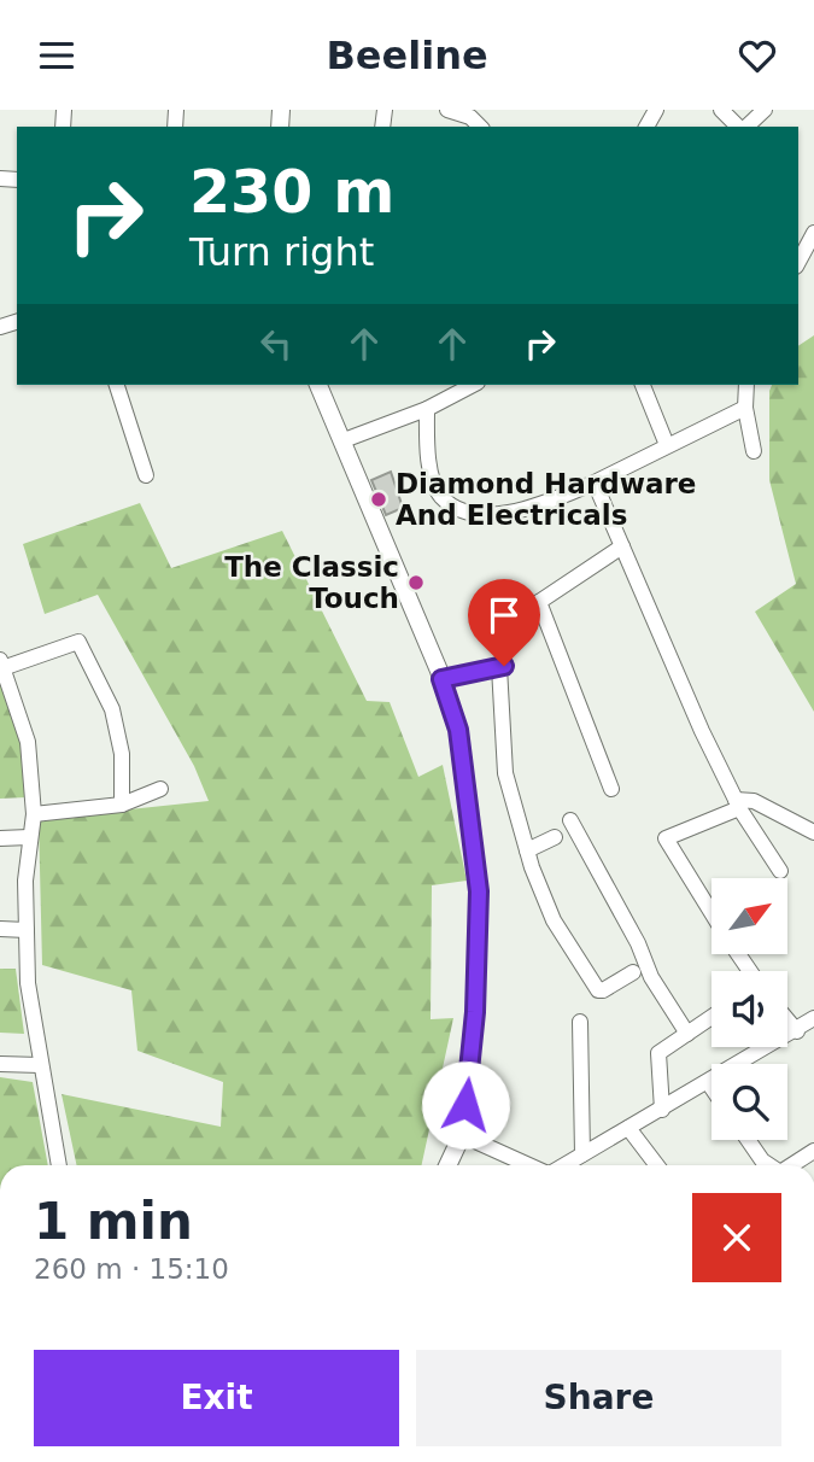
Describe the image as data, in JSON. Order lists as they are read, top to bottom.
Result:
{
  "places": ["Diamond Hardware And Electricals", "The Classic Touch"],
  "north": "top right",
  "page": {
    "header": "Beeline",
    "turn": ["230 m", "Turn right"],
    "heading": ["1 min", "260 m · 15:10"],
    "buttons": ["Exit", "Share"]
  }
}
